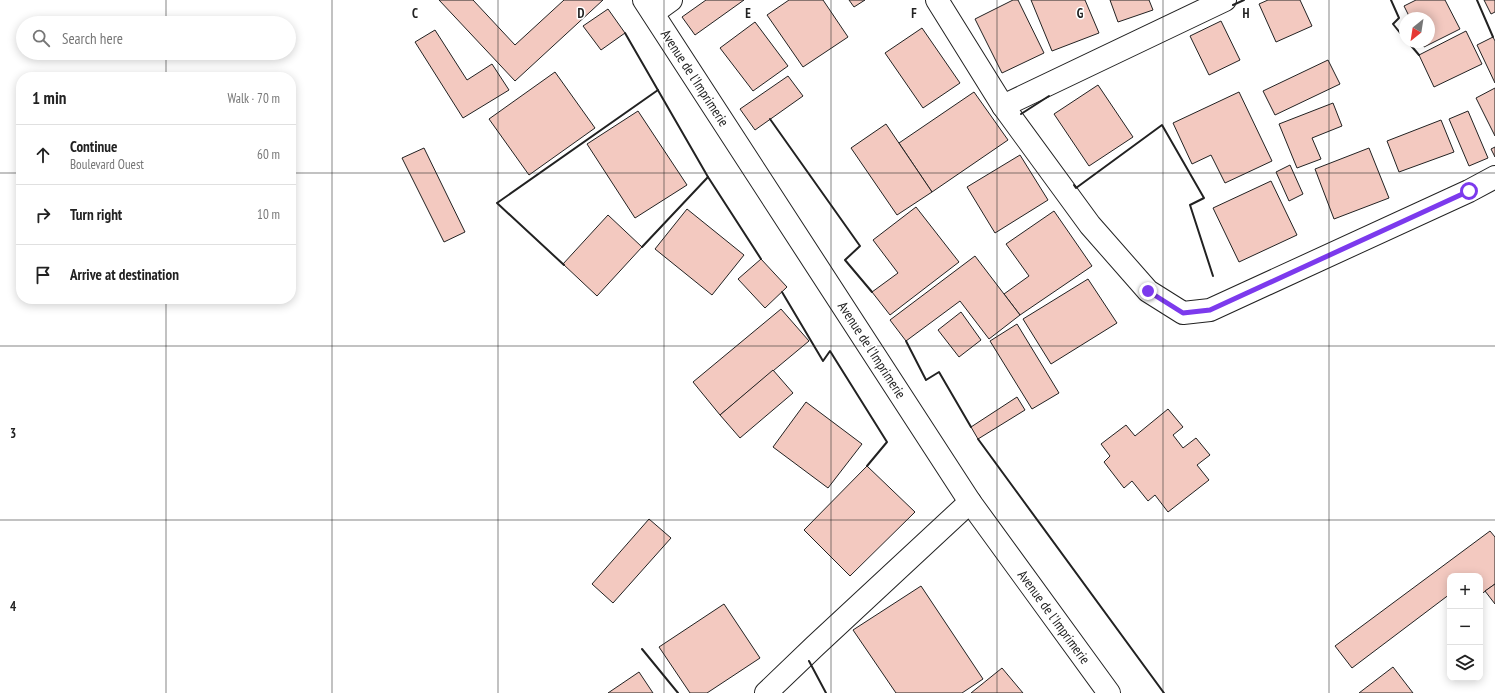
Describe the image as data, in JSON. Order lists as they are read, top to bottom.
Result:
{
  "streets": {
    "street": ["Avenue de l'Imprimerie"]
  },
  "north": "bottom left",
  "page": {
    "search": "Search here",
    "heading": ["1 min", "Walk · 70 m"],
    "list": [
      ["Continue", "Boulevard Ouest", "60 m"],
      ["Turn right", "10 m"],
      "Arrive at destination"
    ],
    "map_buttons": ["+", "−"]
  },
  "grid": {
    "columns": [
      "C",
      "D",
      "E",
      "F",
      "G",
      "H"
    ],
    "rows": ["3", "4"]
  }
}
